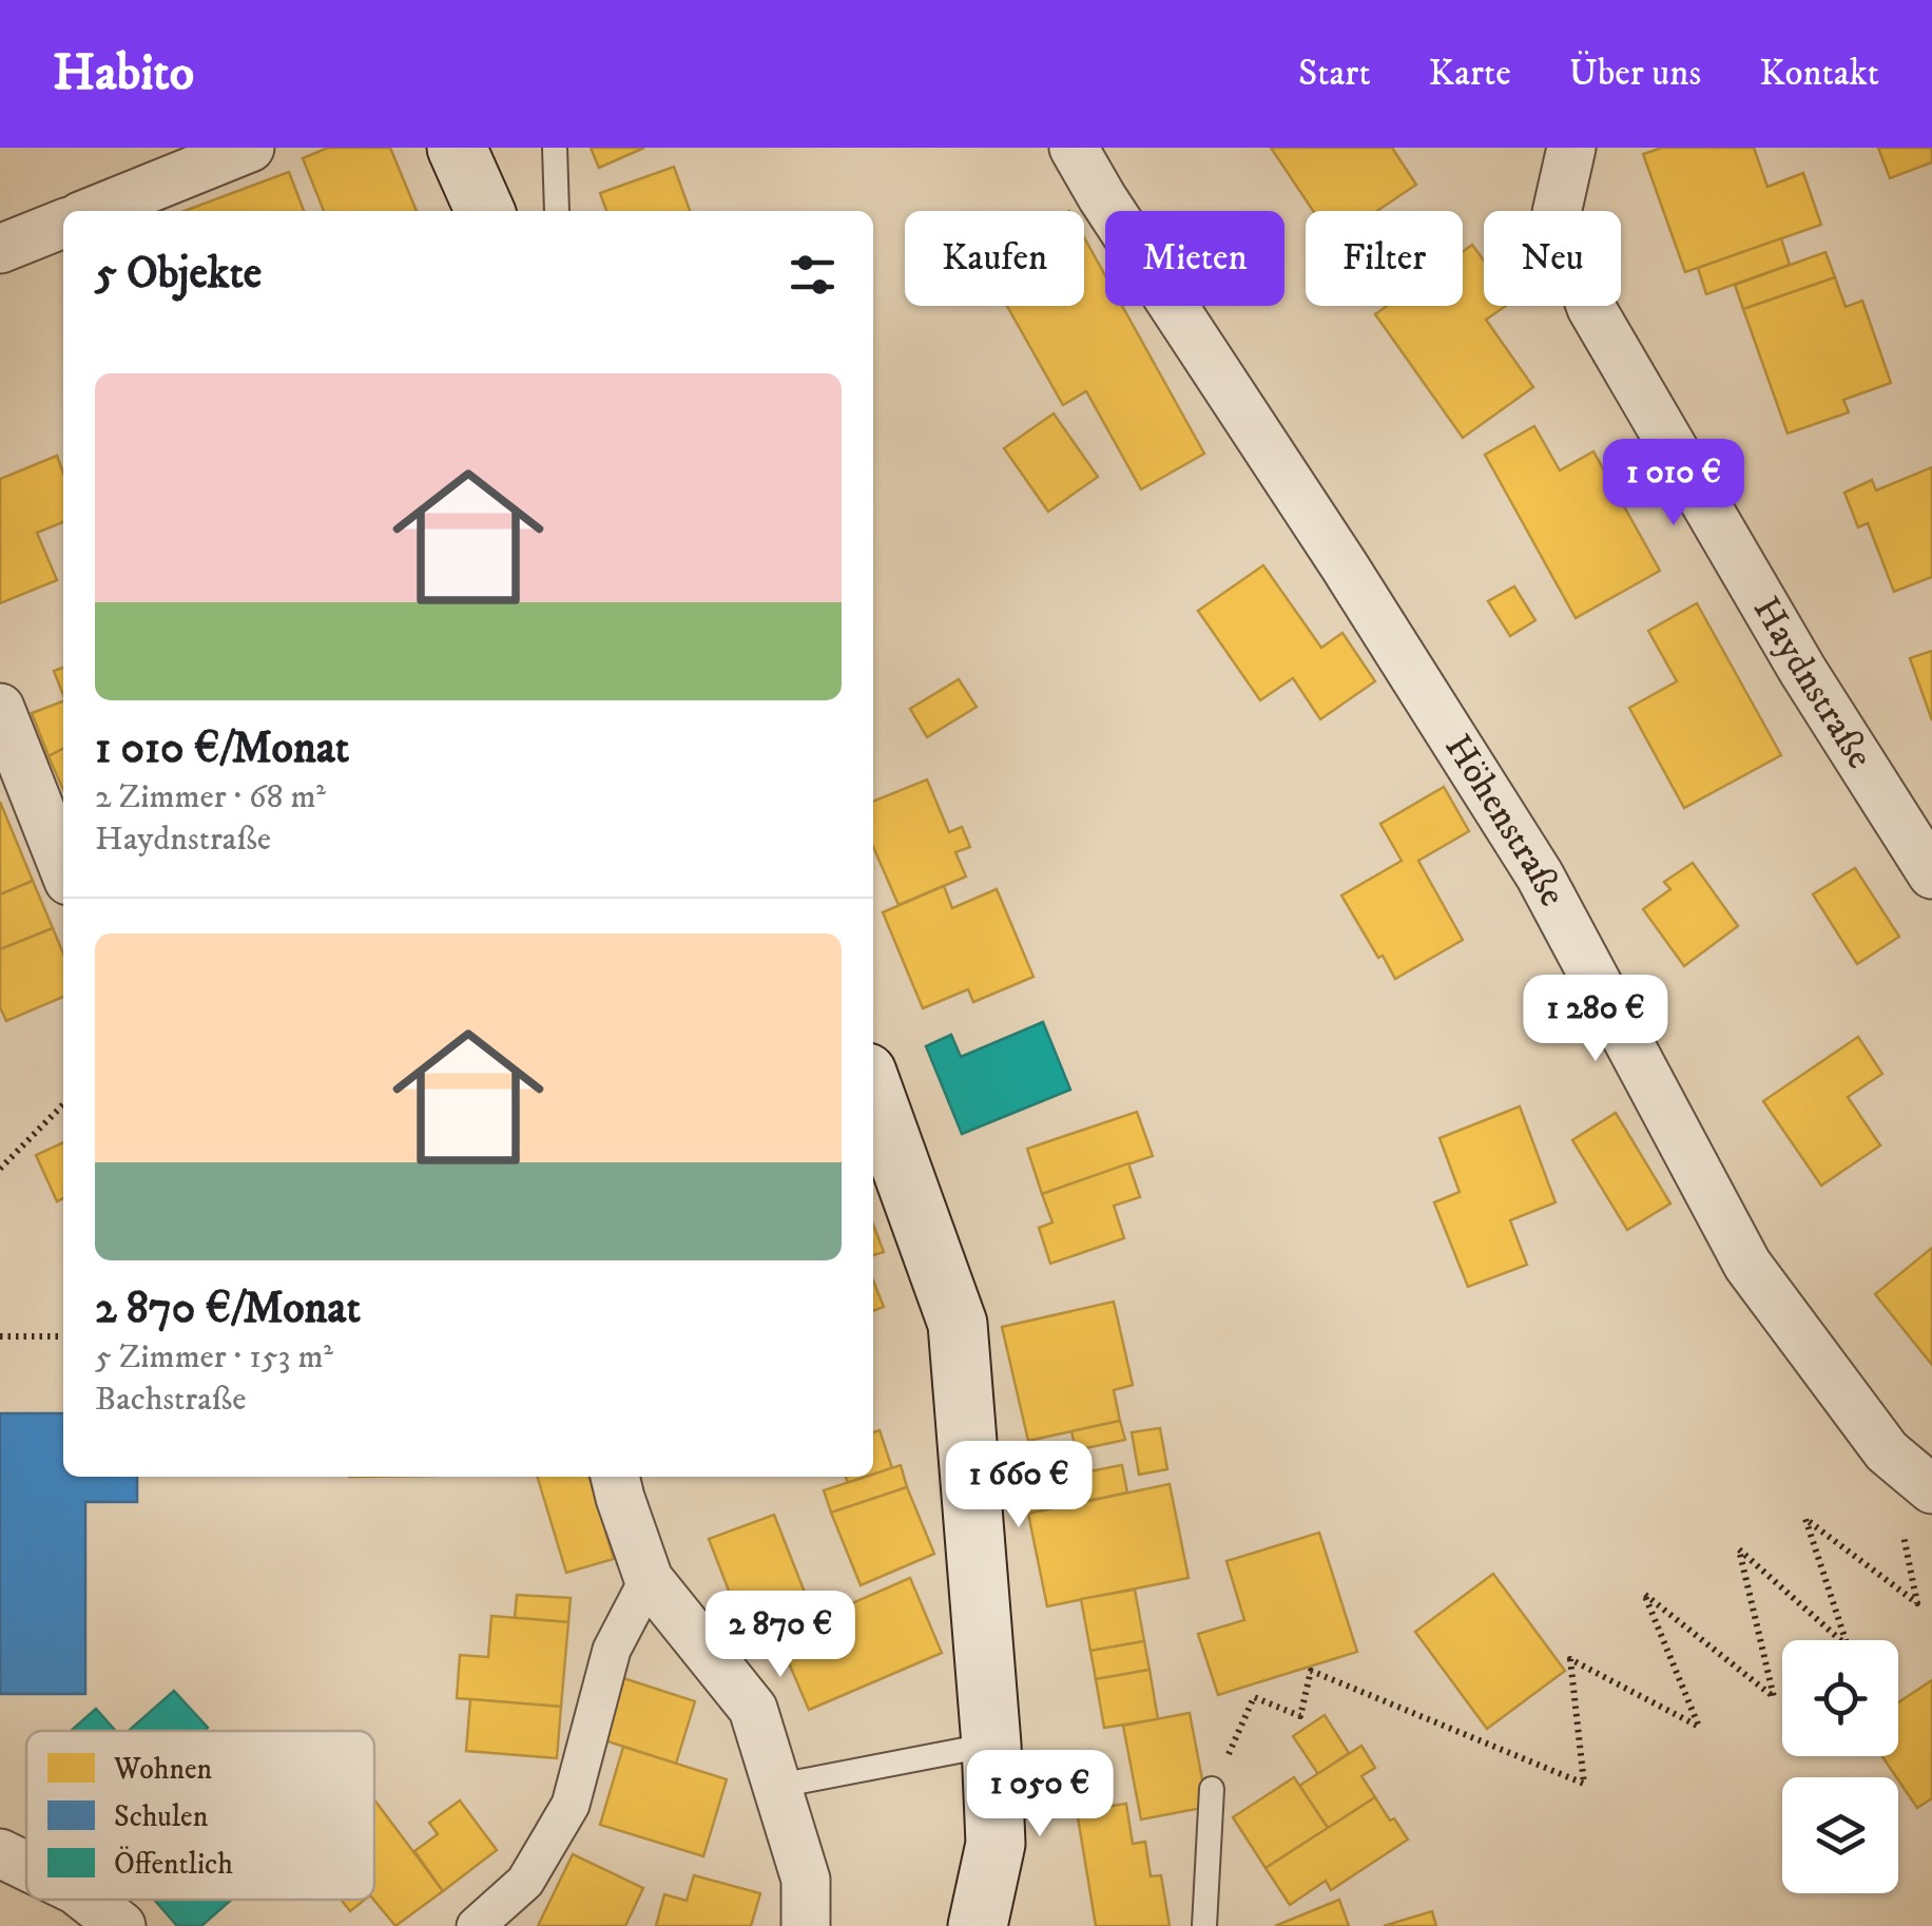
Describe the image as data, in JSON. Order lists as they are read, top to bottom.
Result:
{
  "streets": {
    "street": ["Haydnstraße", "Höhenstraße"]
  },
  "legend": ["Wohnen", "Schulen", "Öffentlich"],
  "page": {
    "header": "Habito",
    "nav": [
      "Start",
      "Karte",
      "Über uns",
      "Kontakt"
    ],
    "chip": [
      "Kaufen",
      "Mieten",
      "Filter",
      "Neu"
    ],
    "heading": "5 Objekte",
    "list": [
      {
        "name": "1 010 €/Monat",
        "note": "2 Zimmer · 68 m² · Haydnstraße"
      },
      {
        "name": "2 870 €/Monat",
        "note": "5 Zimmer · 153 m² · Bachstraße"
      }
    ],
    "price": [
      "1 010 €",
      "1 280 €",
      "1 660 €",
      "2 870 €",
      "1 050 €"
    ]
  }
}
